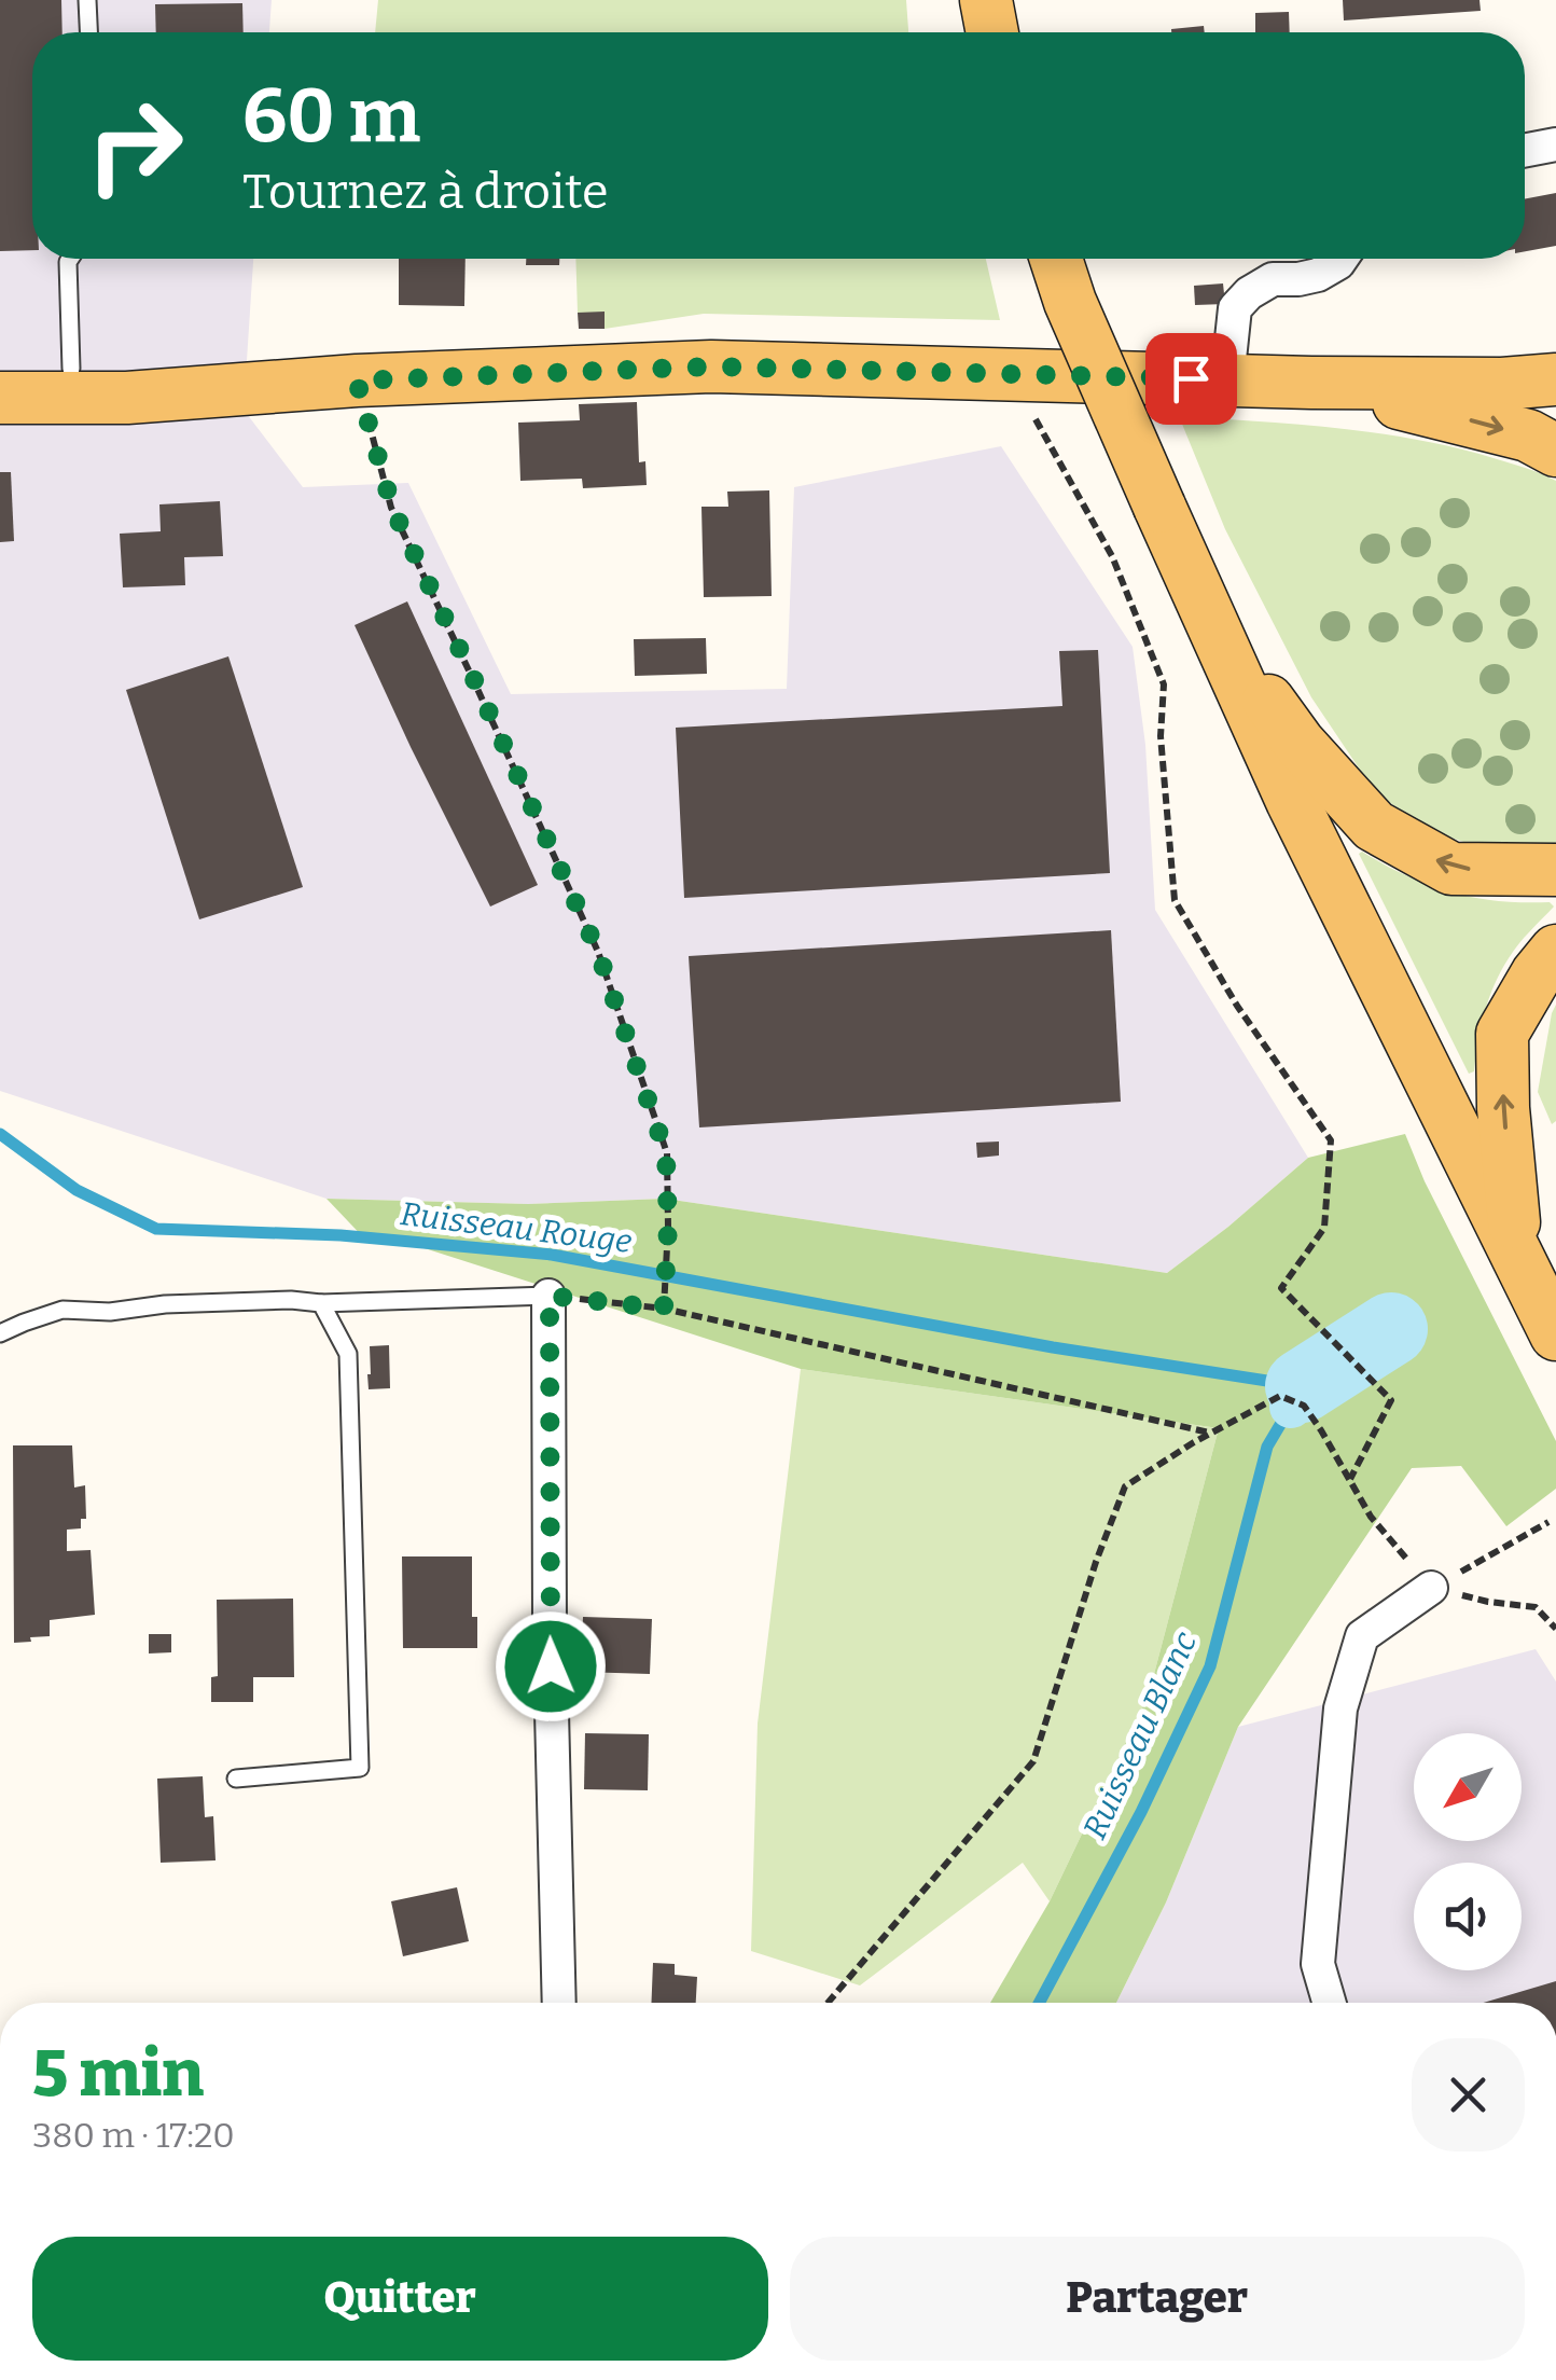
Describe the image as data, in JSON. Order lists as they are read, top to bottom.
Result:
{
  "water": ["Ruisseau Rouge", "Ruisseau Blanc"],
  "north": "bottom left",
  "page": {
    "turn": ["60 m", "Tournez à droite"],
    "heading": ["5 min", "380 m · 17:20"],
    "buttons": ["Quitter", "Partager"]
  }
}
